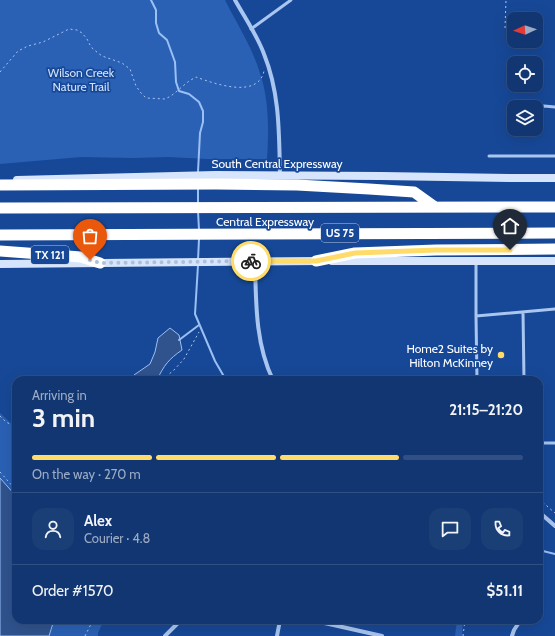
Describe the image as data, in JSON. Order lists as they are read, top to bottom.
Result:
{
  "streets": {
    "highway": ["Central Expressway", "US 75", "TX 121"],
    "main road": ["South Central Expressway"]
  },
  "parks": ["Wilson Creek Nature Trail"],
  "places": ["Home2 Suites by Hilton McKinney"],
  "north": "left",
  "page": {
    "heading": ["3 min", "Arriving in", "21:15–21:20"],
    "panel": [
      "Alex",
      "Courier · 4.8",
      "Order #1570",
      "$51.11"
    ],
    "bar": "On the way · 270 m"
  }
}
